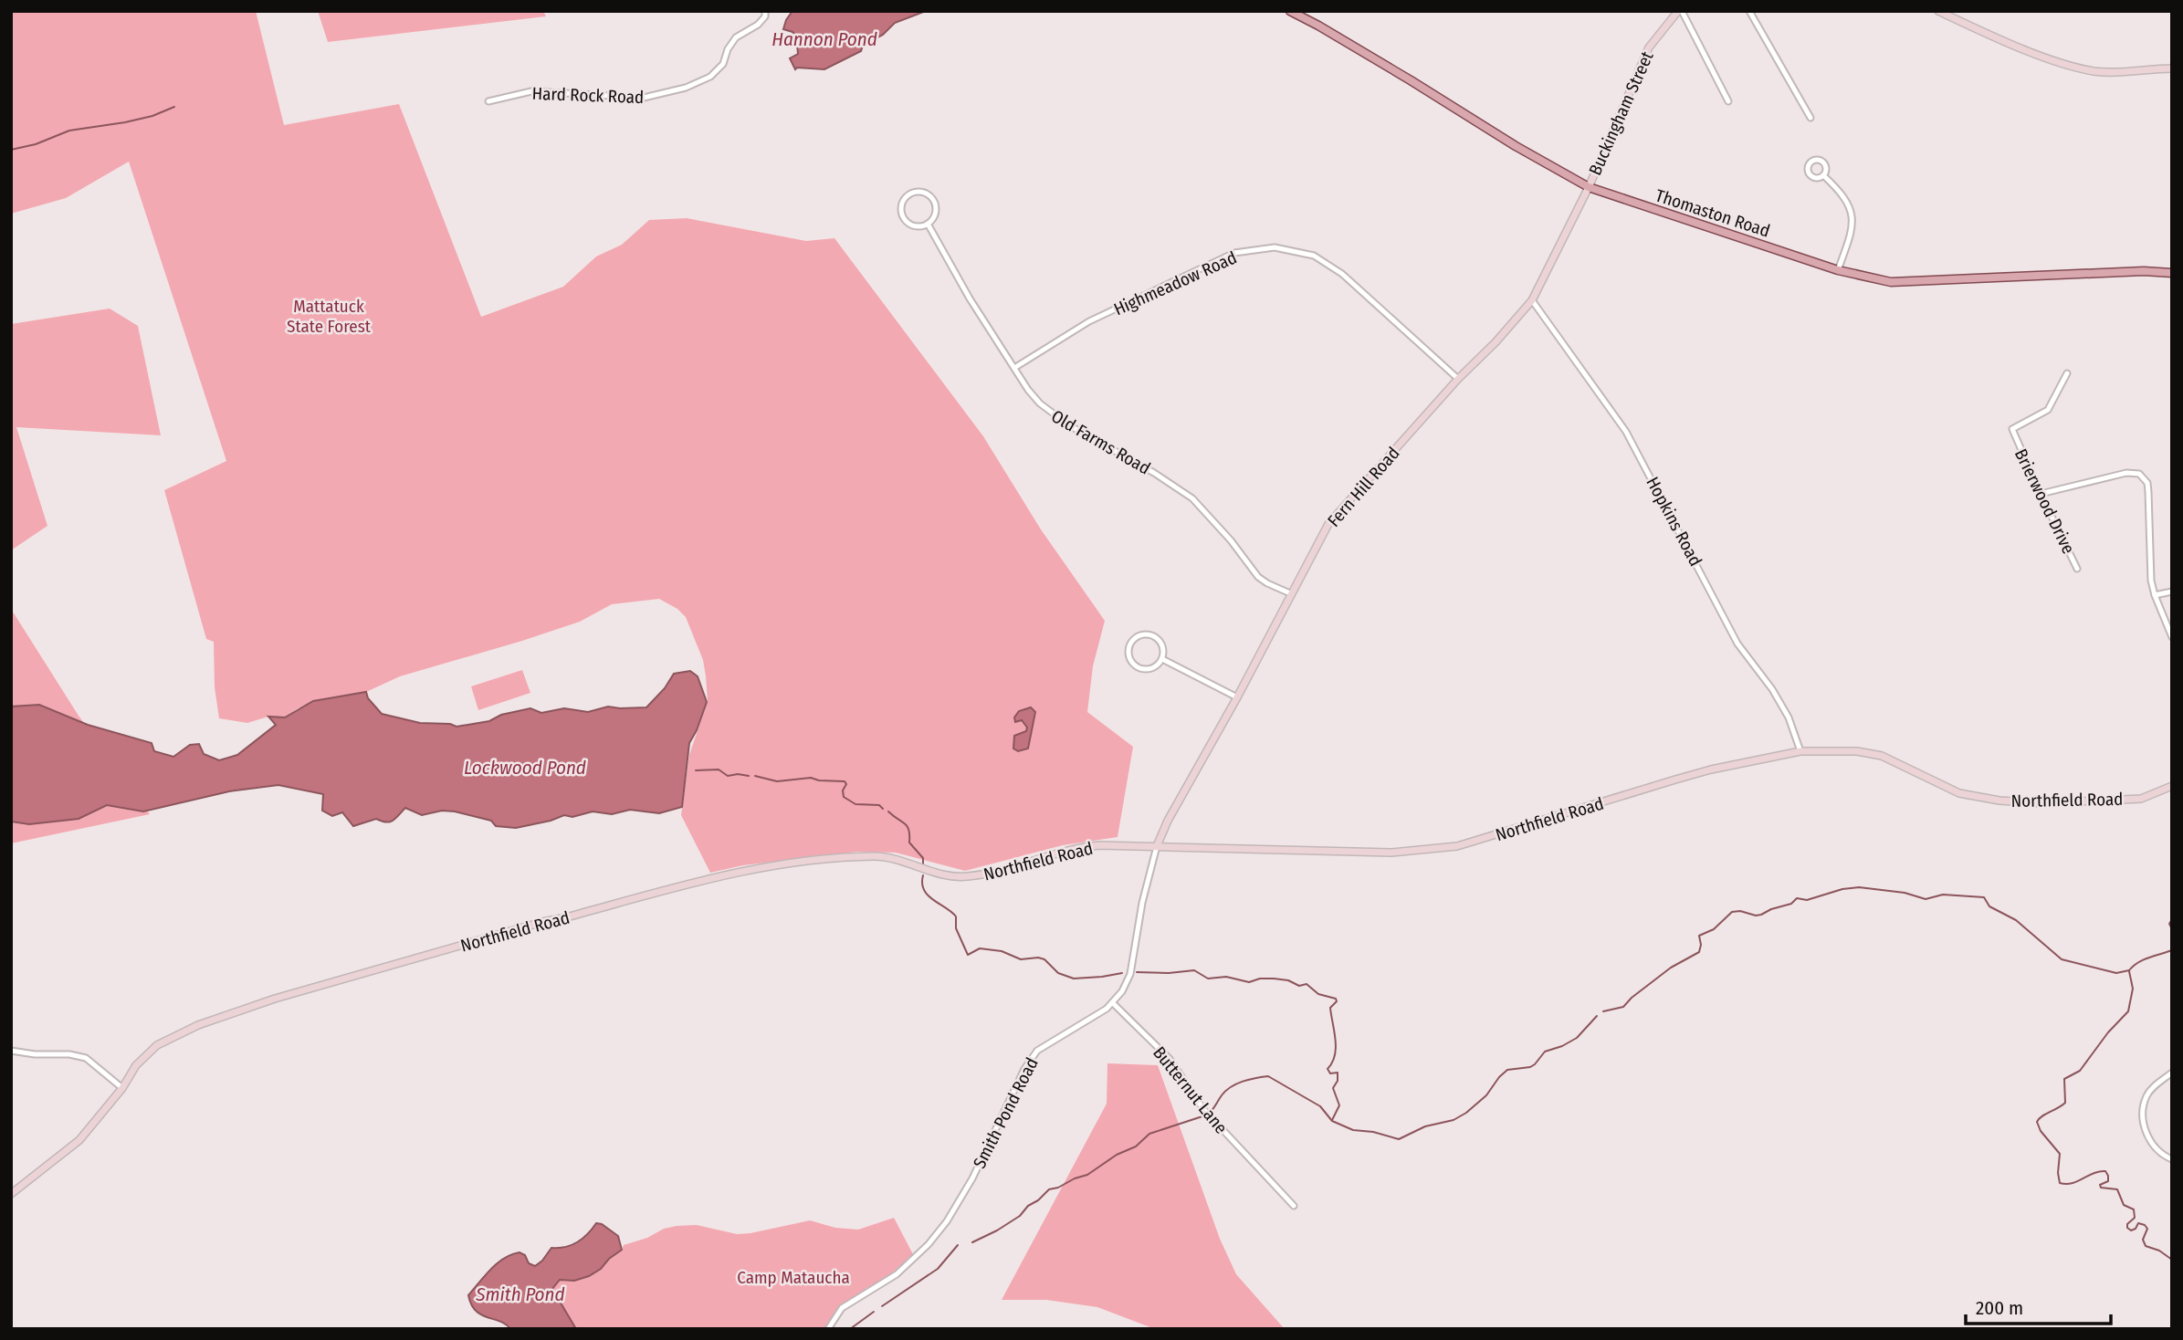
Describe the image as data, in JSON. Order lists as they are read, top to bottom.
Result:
{
  "streets": {
    "main road": ["Thomaston Road"],
    "street": [
      "Hard Rock Road",
      "Buckingham Street",
      "Highmeadow Road",
      "Old Farms Road",
      "Fern Hill Road",
      "Brierwood Drive",
      "Hopkins Road",
      "Northfield Road",
      "Butternut Lane",
      "Smith Pond Road"
    ]
  },
  "crossings": [
    ["Buckingham Street", "Thomaston Road"],
    ["Buckingham Street", "Fern Hill Road"],
    ["Thomaston Road", "Fern Hill Road"],
    ["Highmeadow Road", "Old Farms Road"],
    ["Highmeadow Road", "Fern Hill Road"],
    ["Old Farms Road", "Fern Hill Road"],
    ["Fern Hill Road", "Hopkins Road"],
    ["Fern Hill Road", "Northfield Road"],
    ["Fern Hill Road", "Smith Pond Road"],
    ["Hopkins Road", "Northfield Road"],
    ["Northfield Road", "Smith Pond Road"],
    ["Butternut Lane", "Smith Pond Road"]
  ],
  "water": ["Hannon Pond", "Lockwood Pond", "Smith Pond"],
  "parks": ["Mattatuck State Forest", "Camp Mataucha"],
  "scale_bar": "200 m"
}
